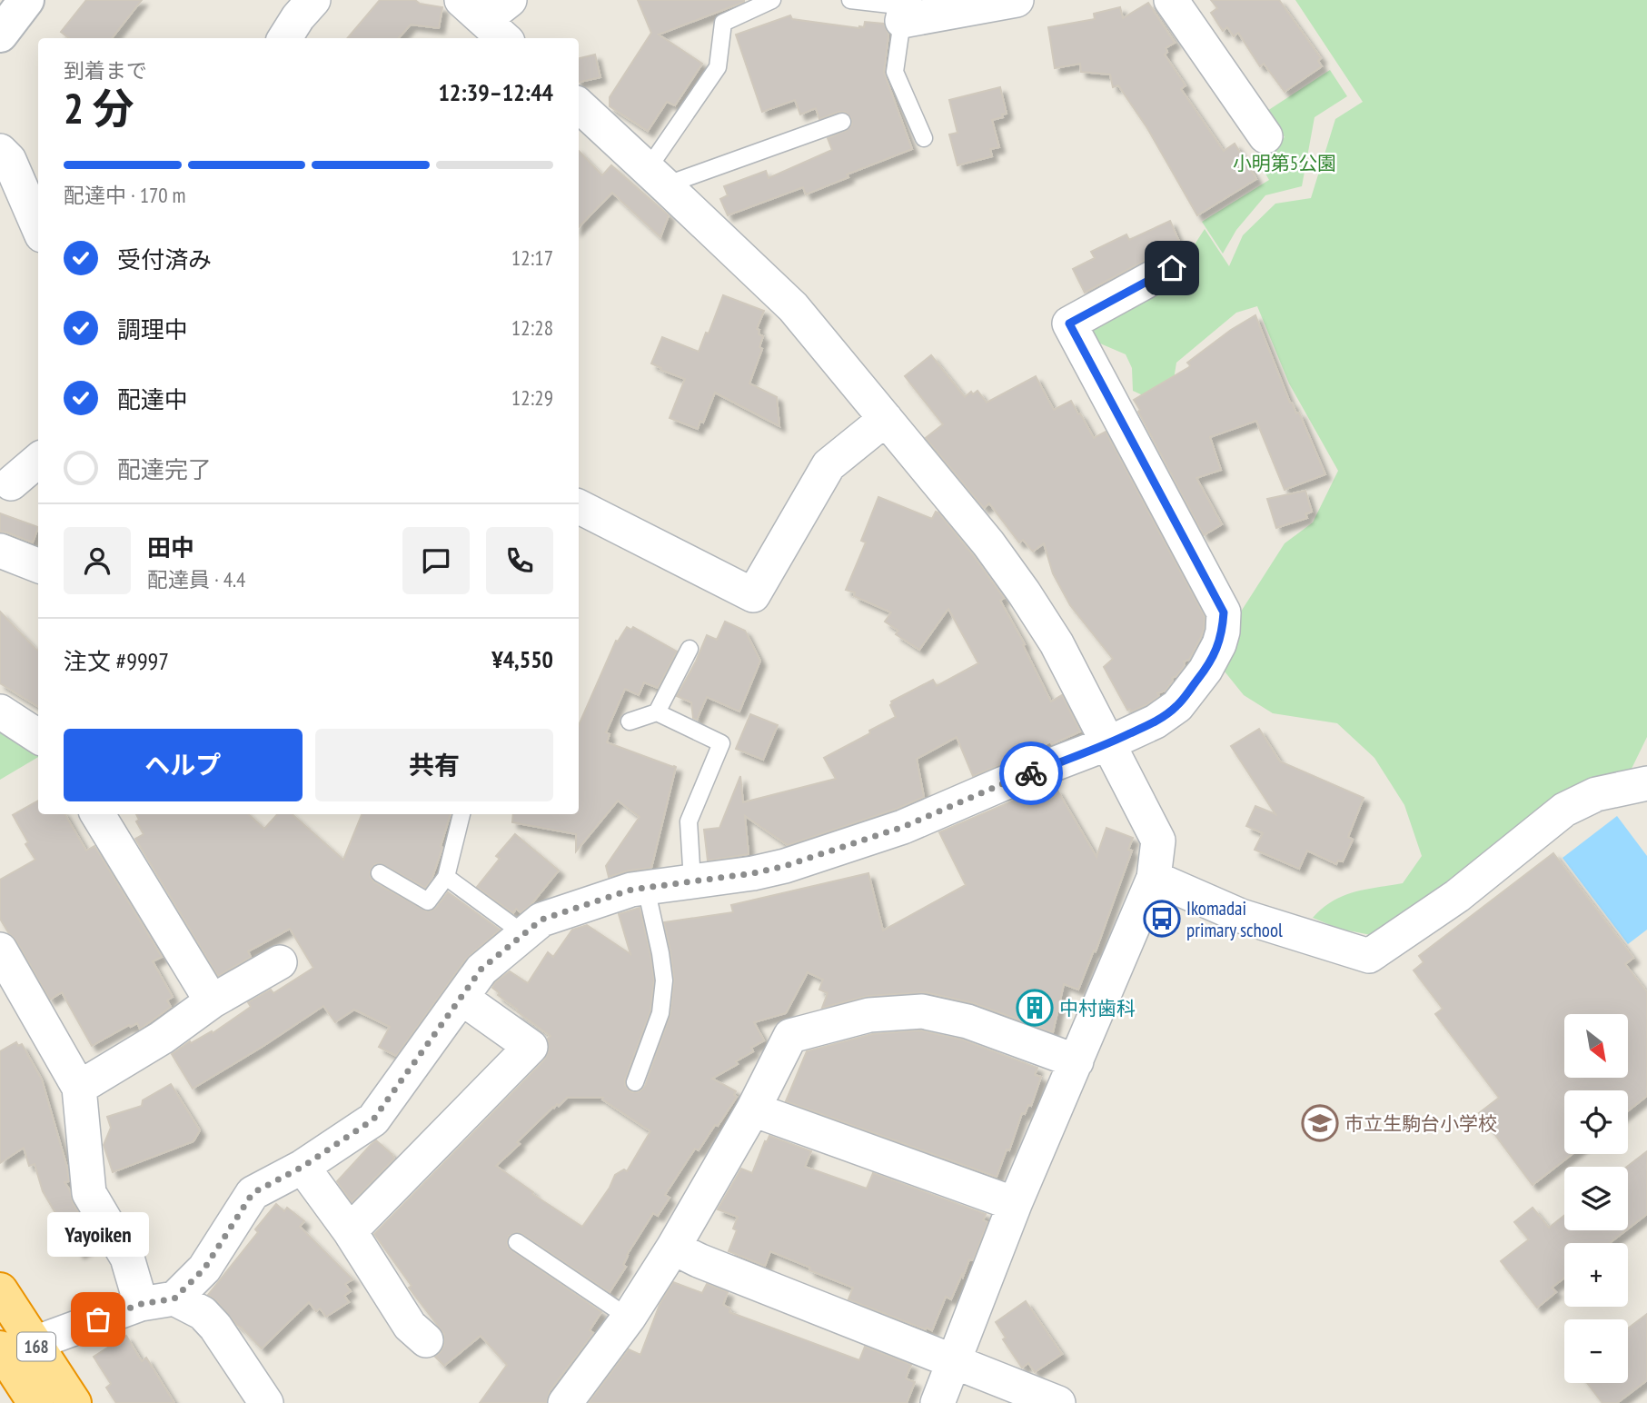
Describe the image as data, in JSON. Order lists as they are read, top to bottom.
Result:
{
  "streets": {
    "highway": ["168"]
  },
  "parks": ["小明第5公園"],
  "places": {
    "bus stop": ["Ikomadai primary school"],
    "building": ["中村歯科"],
    "school or university": ["市立生駒台小学校"],
    "other": ["Yayoiken"]
  },
  "north": "bottom right",
  "page": {
    "heading": ["2 分", "到着まで", "12:39–12:44"],
    "panel": [
      "田中",
      "配達員 · 4.4",
      "注文 #9997",
      "¥4,550"
    ],
    "bar": "配達中 · 170 m",
    "list": [
      ["受付済み", "12:17"],
      ["調理中", "12:28"],
      ["配達中", "12:29"],
      "配達完了"
    ],
    "buttons": ["ヘルプ", "共有"],
    "map_buttons": ["+", "−"],
    "bubble": "Yayoiken"
  }
}
